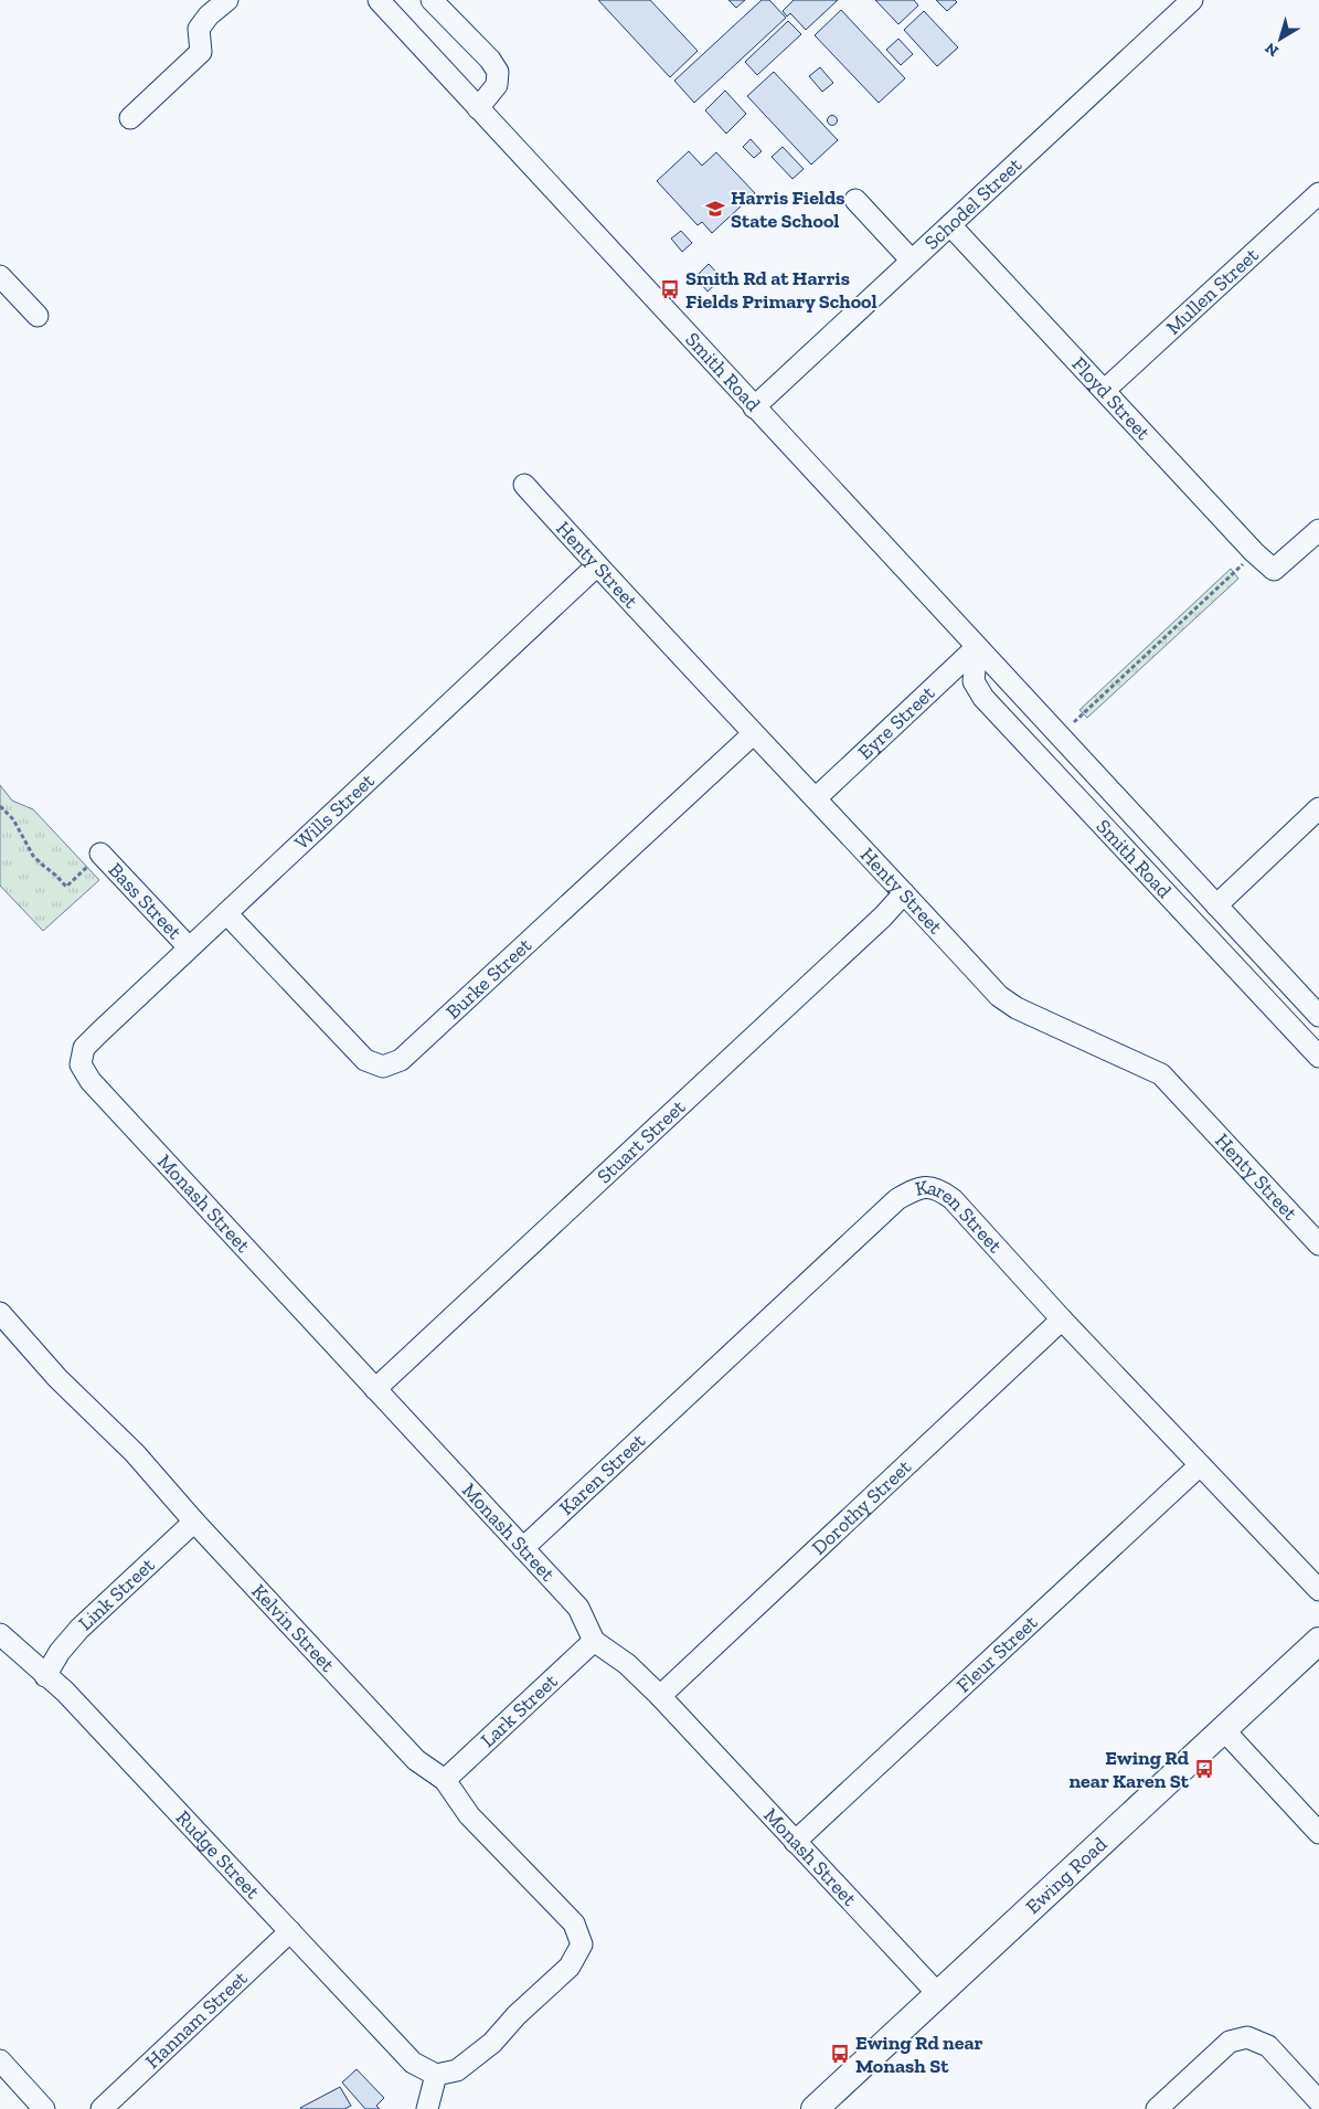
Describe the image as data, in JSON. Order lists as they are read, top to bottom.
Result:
{
  "streets": {
    "main road": ["Ewing Road"],
    "street": [
      "Schodel Street",
      "Mullen Street",
      "Smith Road",
      "Floyd Street",
      "Henty Street",
      "Eyre Street",
      "Wills Street",
      "Bass Street",
      "Burke Street",
      "Stuart Street",
      "Monash Street",
      "Karen Street",
      "Dorothy Street",
      "Link Street",
      "Kelvin Street",
      "Fleur Street",
      "Lark Street",
      "Rudge Street",
      "Hannam Street"
    ]
  },
  "crossings": [
    ["Schodel Street", "Smith Road"],
    ["Schodel Street", "Floyd Street"],
    ["Mullen Street", "Floyd Street"],
    ["Smith Road", "Eyre Street"],
    ["Henty Street", "Eyre Street"],
    ["Henty Street", "Wills Street"],
    ["Henty Street", "Burke Street"],
    ["Henty Street", "Stuart Street"],
    ["Wills Street", "Bass Street"],
    ["Wills Street", "Burke Street"],
    ["Wills Street", "Monash Street"],
    ["Stuart Street", "Monash Street"],
    ["Monash Street", "Karen Street"],
    ["Monash Street", "Dorothy Street"],
    ["Monash Street", "Fleur Street"],
    ["Monash Street", "Lark Street"],
    ["Monash Street", "Ewing Road"],
    ["Karen Street", "Dorothy Street"],
    ["Karen Street", "Fleur Street"],
    ["Link Street", "Kelvin Street"],
    ["Link Street", "Rudge Street"],
    ["Kelvin Street", "Lark Street"],
    ["Kelvin Street", "Rudge Street"],
    ["Rudge Street", "Hannam Street"]
  ],
  "places": {
    "school or university": ["Harris Fields State School"],
    "bus stop": ["Smith Rd at Harris Fields Primary School", "Ewing Rd near Karen St", "Ewing Rd near Monash St"]
  },
  "north": "bottom left"
}
